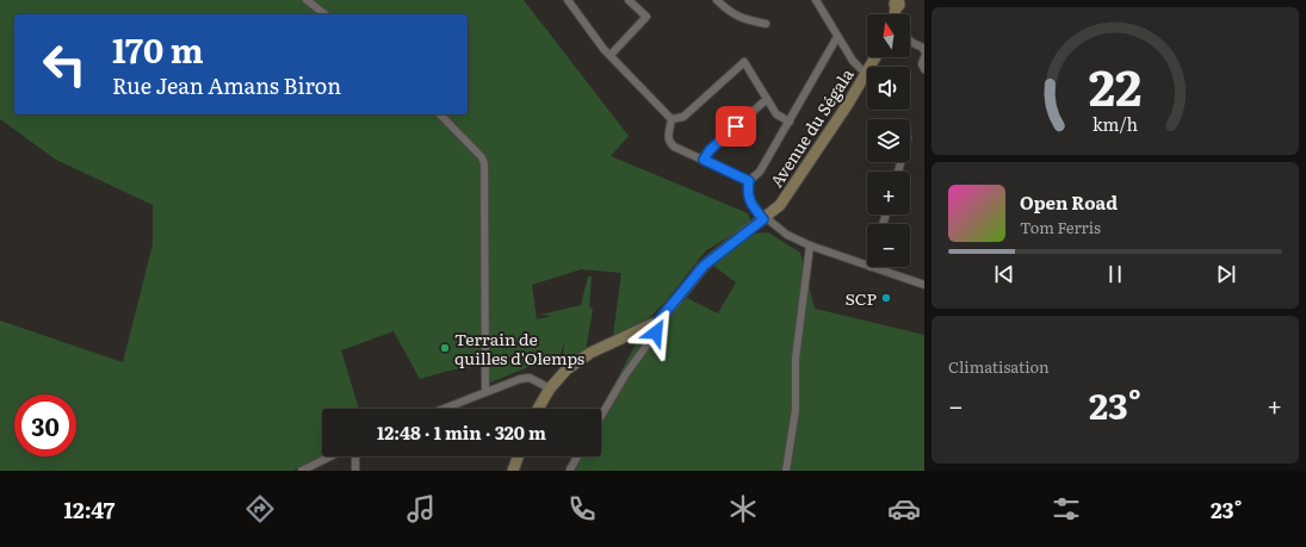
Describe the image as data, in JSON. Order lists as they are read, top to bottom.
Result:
{
  "streets": {
    "street": ["Avenue du Ségala"]
  },
  "places": ["SCP", "Terrain de quilles d'Olemps"],
  "north": "top",
  "page": {
    "map_buttons": ["+", "−"],
    "turn": ["170 m", "Rue Jean Amans Biron"],
    "song": ["Open Road", "Tom Ferris"],
    "tile": "Climatisation",
    "heat": ["−", "23°", "+"],
    "limit": "30",
    "trip": "12:48 · 1 min · 320 m",
    "tabs": ["12:47", "23°"],
    "gauge": ["22", "km/h"]
  }
}
